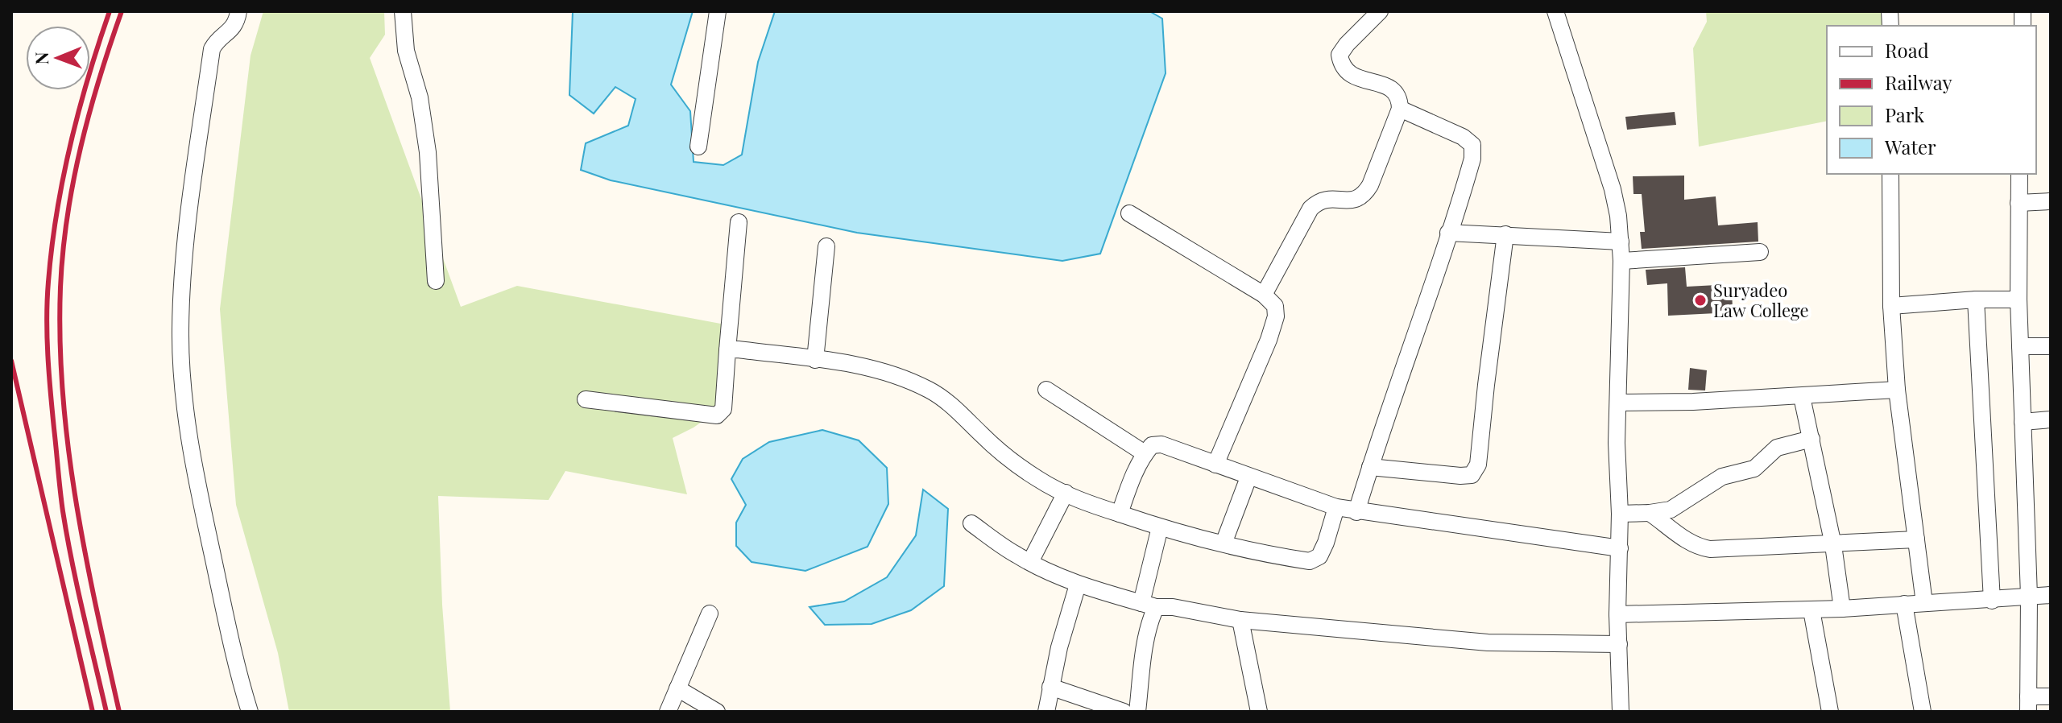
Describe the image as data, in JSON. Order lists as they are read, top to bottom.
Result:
{
  "places": ["Suryadeo Law College"],
  "legend": [
    "Road",
    "Railway",
    "Park",
    "Water"
  ],
  "north": "left"
}
